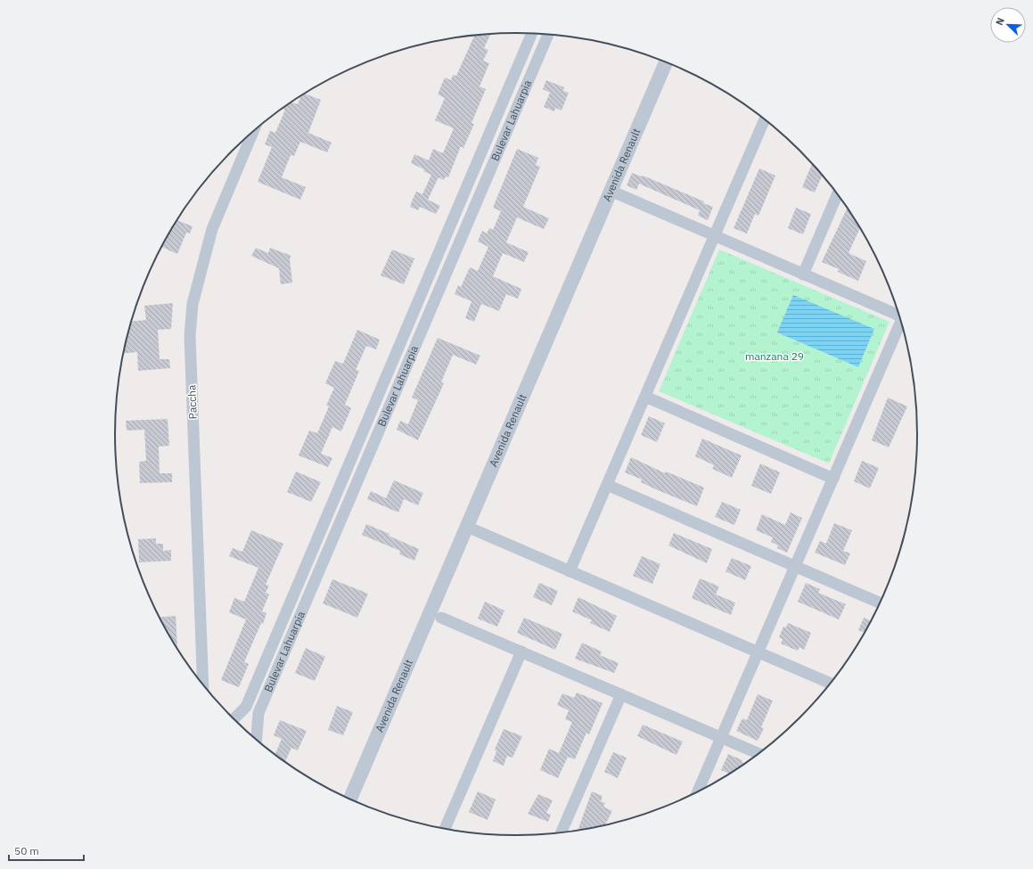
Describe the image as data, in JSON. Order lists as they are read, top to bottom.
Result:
{
  "streets": {
    "street": ["Bulevar Lahuarpia", "Avenida Renault", "Paccha"]
  },
  "parks": ["manzana 29"],
  "scale_bar": "50 m",
  "north": "top left"
}
